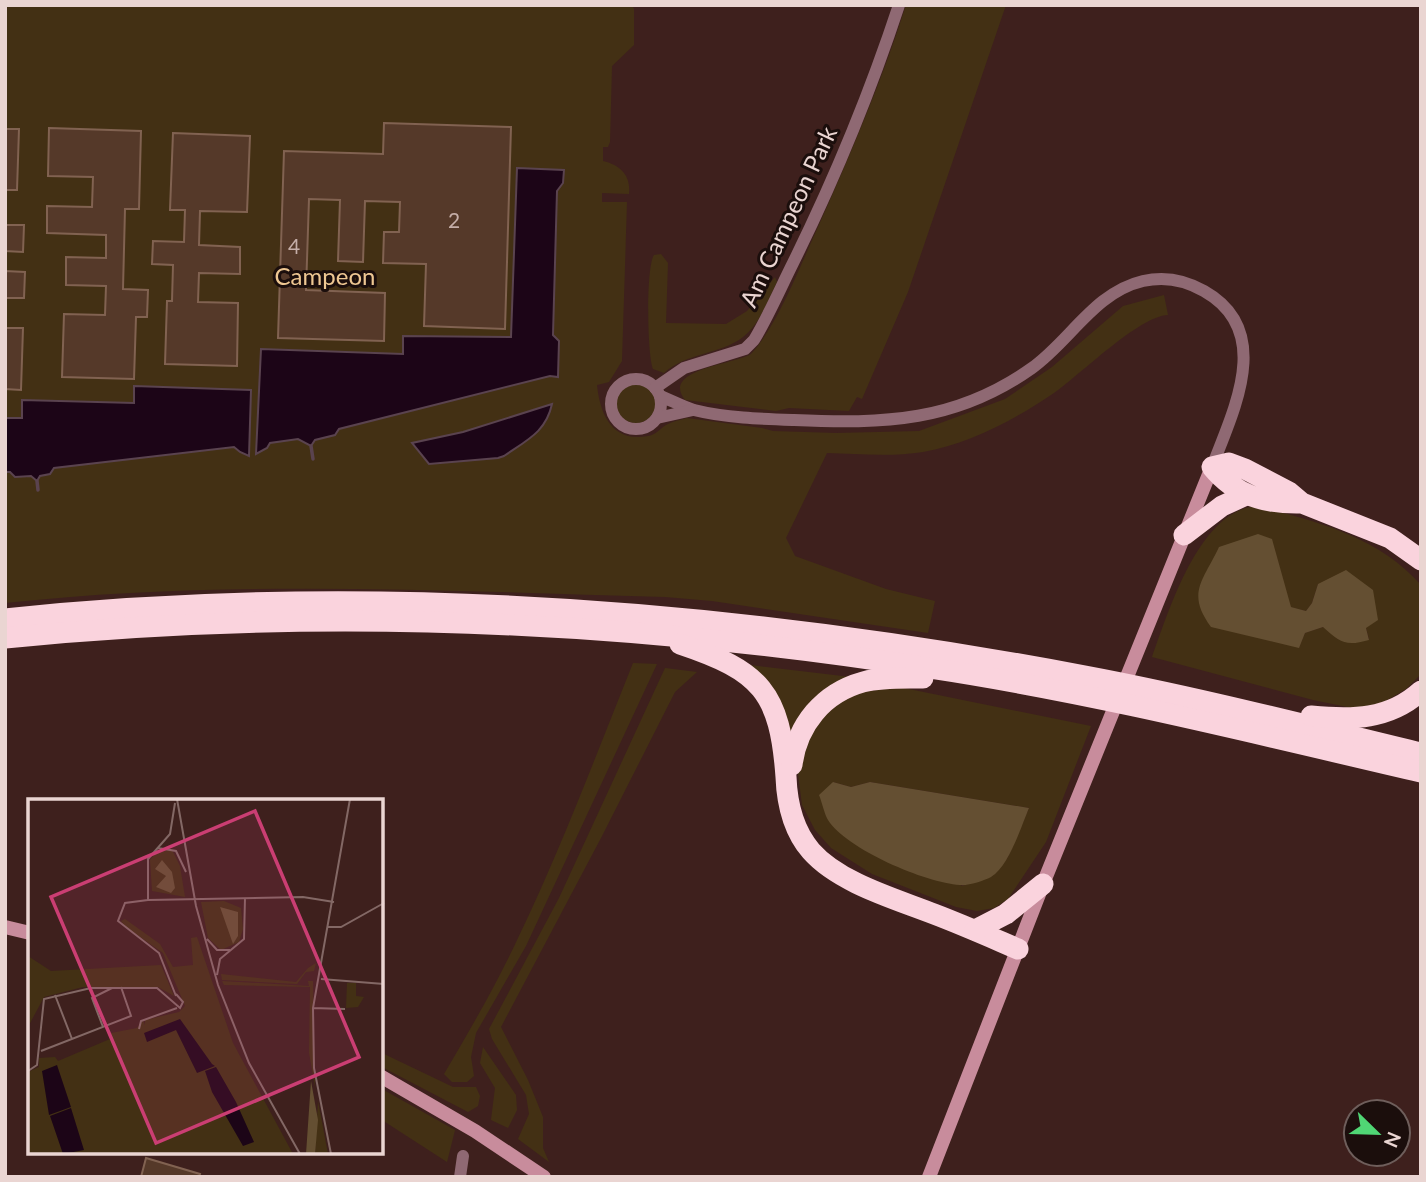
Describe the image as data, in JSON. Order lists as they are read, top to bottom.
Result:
{
  "streets": {
    "street": ["Am Campeon Park"]
  },
  "parks": ["Campeon"],
  "house_numbers": ["2", "4"],
  "north": "bottom right"
}
